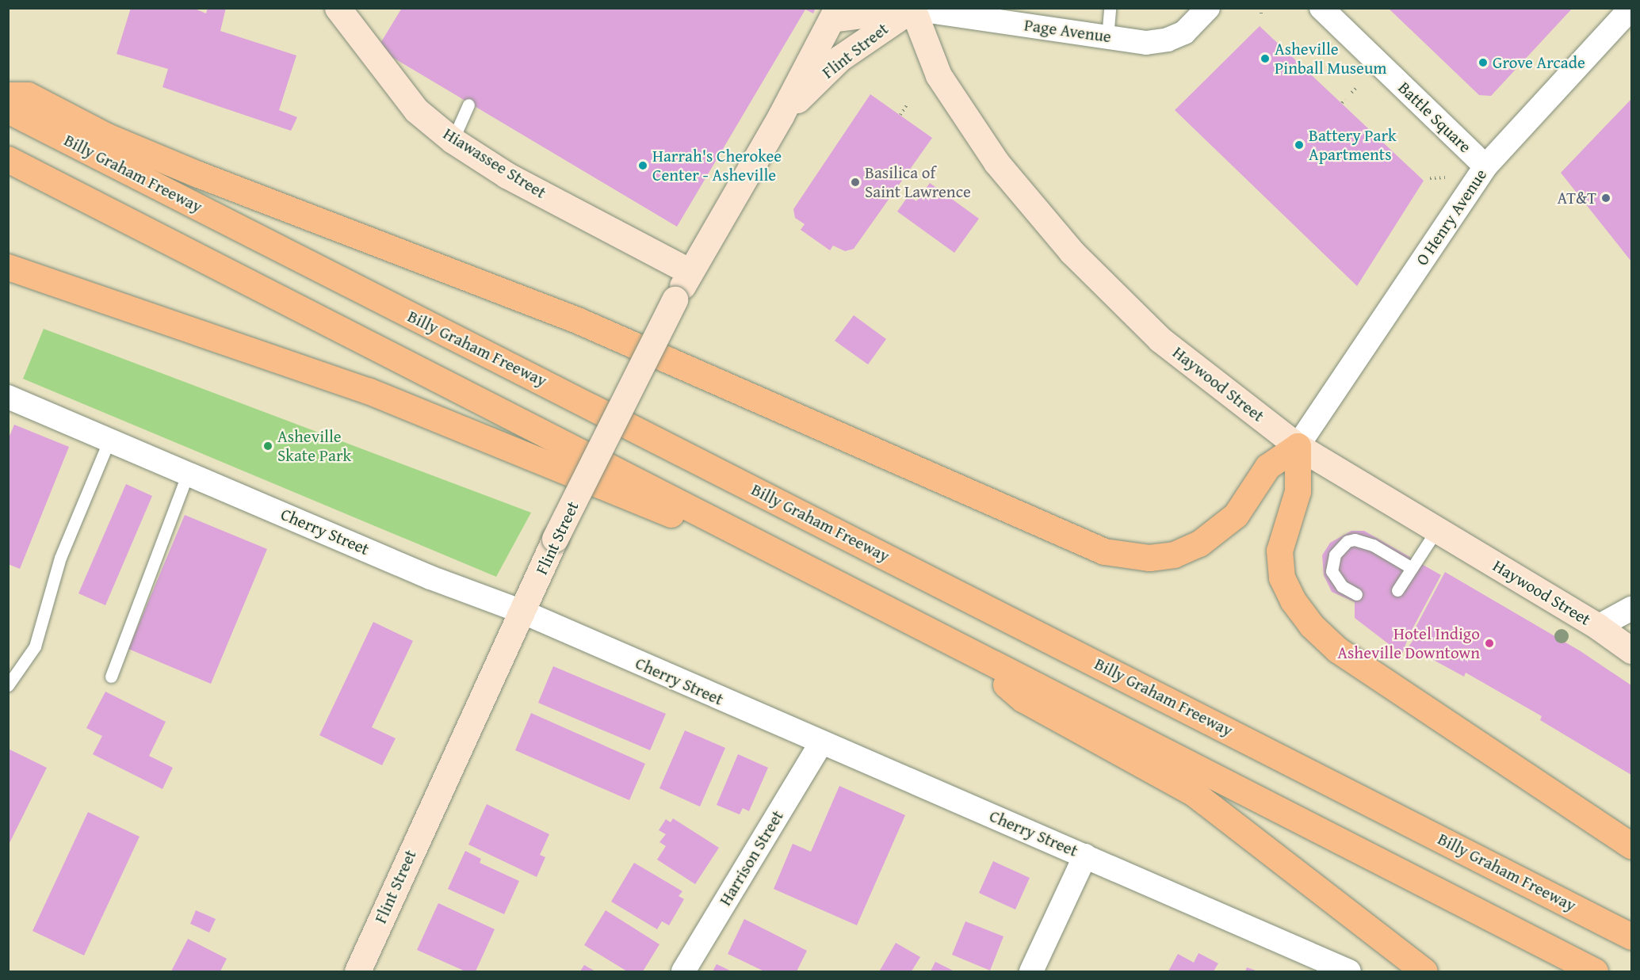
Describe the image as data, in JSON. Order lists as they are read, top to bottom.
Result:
{
  "streets": {
    "highway": ["Billy Graham Freeway"],
    "street": [
      "Page Avenue",
      "Flint Street",
      "Battle Square",
      "Hiawassee Street",
      "O Henry Avenue",
      "Haywood Street",
      "Cherry Street",
      "Harrison Street"
    ]
  },
  "crossings": [
    ["Page Avenue", "Flint Street"],
    ["Page Avenue", "Haywood Street"],
    ["Flint Street", "Hiawassee Street"],
    ["Flint Street", "Haywood Street"],
    ["Flint Street", "Cherry Street"],
    ["Battle Square", "O Henry Avenue"],
    ["O Henry Avenue", "Haywood Street"],
    ["Cherry Street", "Harrison Street"]
  ],
  "places": [
    "Asheville Pinball Museum",
    "Grove Arcade",
    "Battery Park Apartments",
    "Harrah's Cherokee Center - Asheville",
    "Basilica of Saint Lawrence",
    "AT&T",
    "Asheville Skate Park",
    "Hotel Indigo Asheville Downtown"
  ]
}
